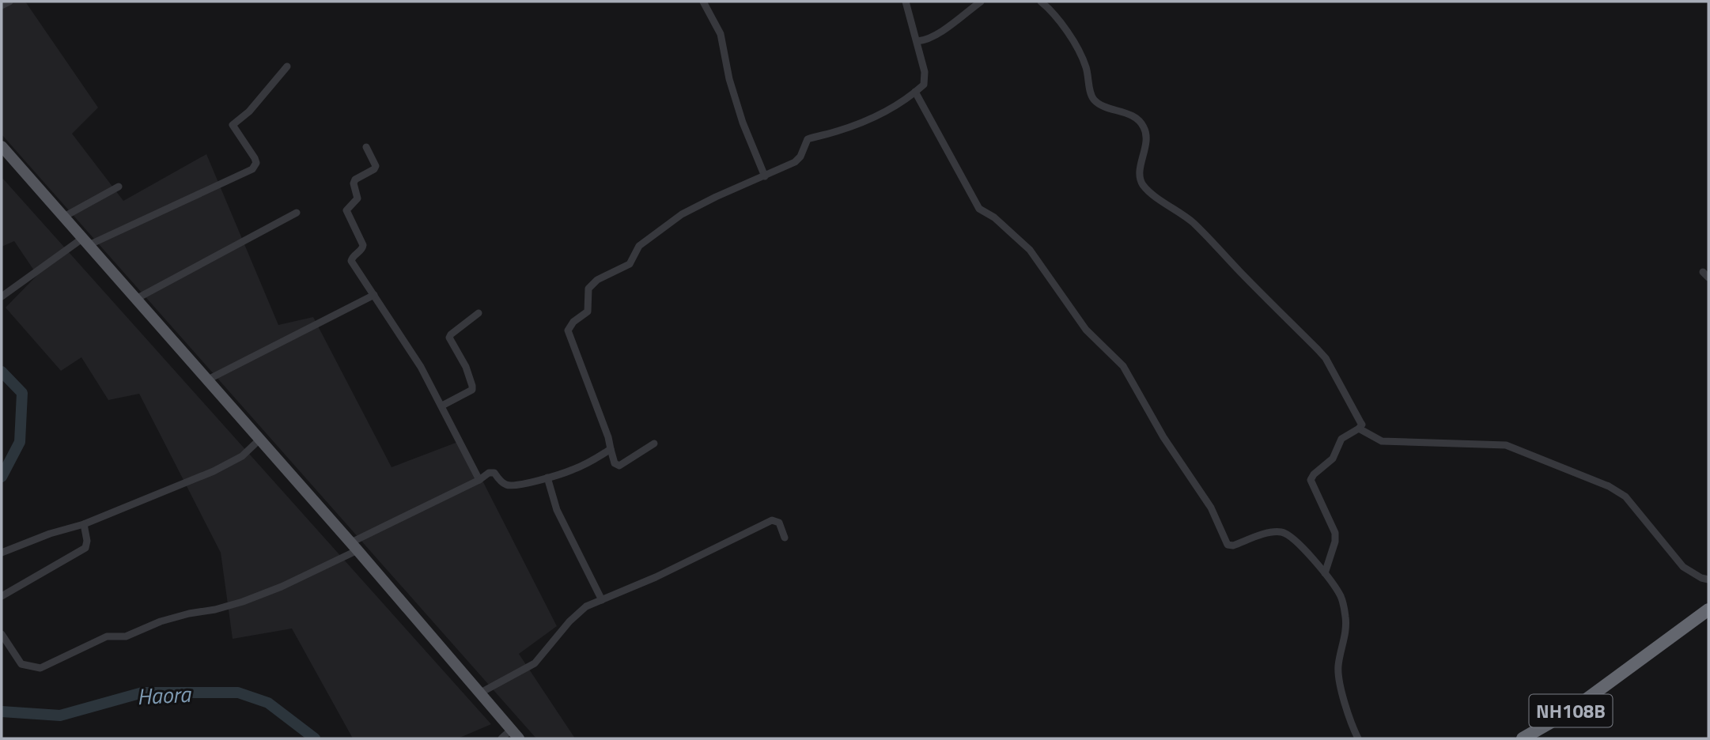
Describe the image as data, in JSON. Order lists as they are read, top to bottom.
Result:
{
  "streets": {
    "highway": ["NH108B"]
  },
  "water": ["Haora"]
}
